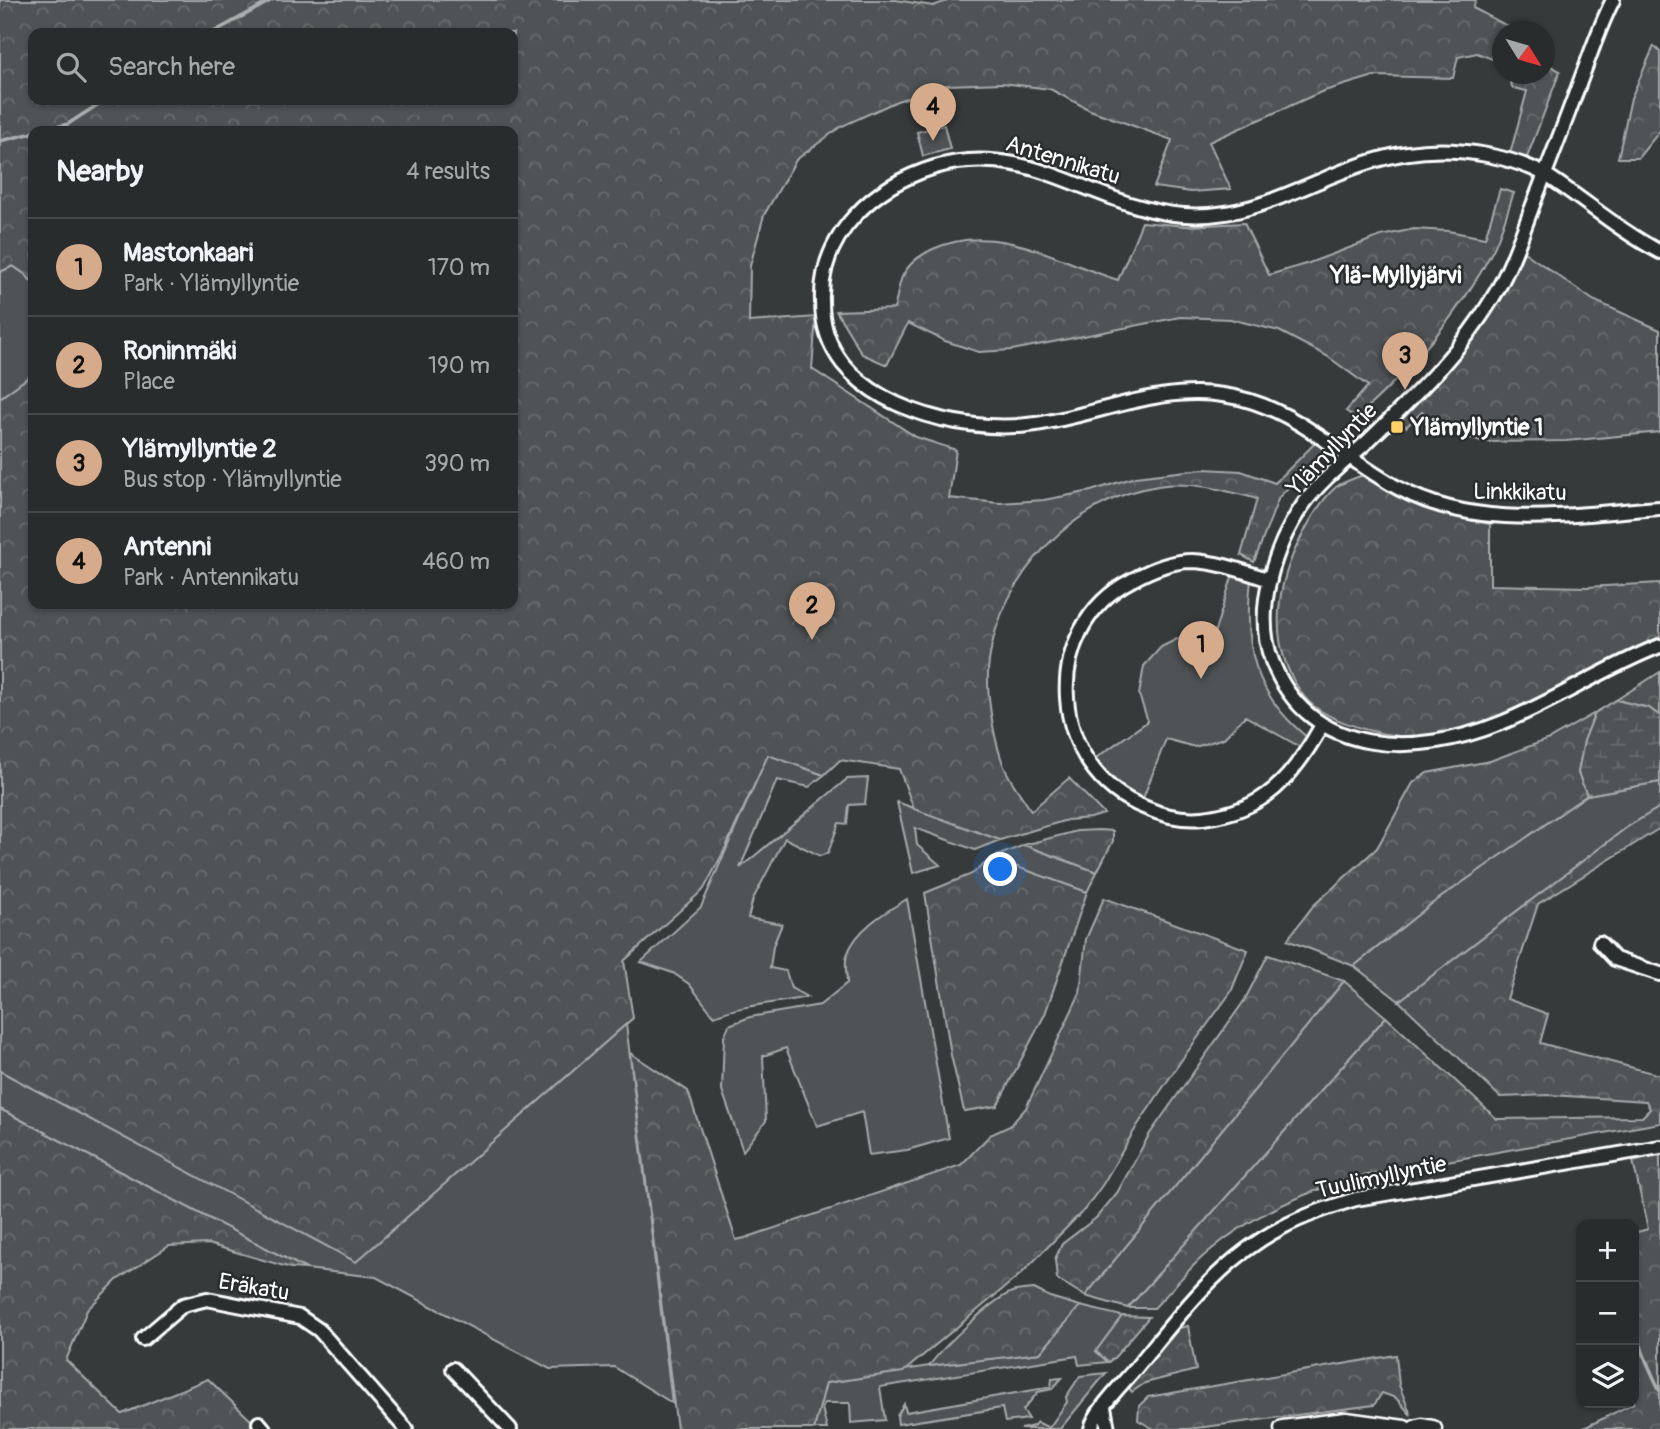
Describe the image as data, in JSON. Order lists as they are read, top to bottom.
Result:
{
  "streets": {
    "street": [
      "Antennikatu",
      "Ylämyllyntie",
      "Linkkikatu",
      "Tuulimyllyntie",
      "Eräkatu"
    ]
  },
  "crossings": [
    ["Antennikatu", "Ylämyllyntie"],
    ["Antennikatu", "Linkkikatu"],
    ["Ylämyllyntie", "Linkkikatu"]
  ],
  "districts": ["Ylä-Myllyjärvi"],
  "places": {
    "transit": ["Ylämyllyntie 1"]
  },
  "north": "bottom right",
  "page": {
    "search": "Search here",
    "pins": [
      "4",
      "3",
      "2",
      "1"
    ],
    "heading": ["Nearby", "4 results"],
    "list": [
      {
        "mark": "1",
        "name": "Mastonkaari",
        "note": "Park · Ylämyllyntie",
        "value": "170 m"
      },
      {
        "mark": "2",
        "name": "Roninmäki",
        "note": "Place",
        "value": "190 m"
      },
      {
        "mark": "3",
        "name": "Ylämyllyntie 2",
        "note": "Bus stop · Ylämyllyntie",
        "value": "390 m"
      },
      {
        "mark": "4",
        "name": "Antenni",
        "note": "Park · Antennikatu",
        "value": "460 m"
      }
    ],
    "map_buttons": ["+", "−"]
  }
}
